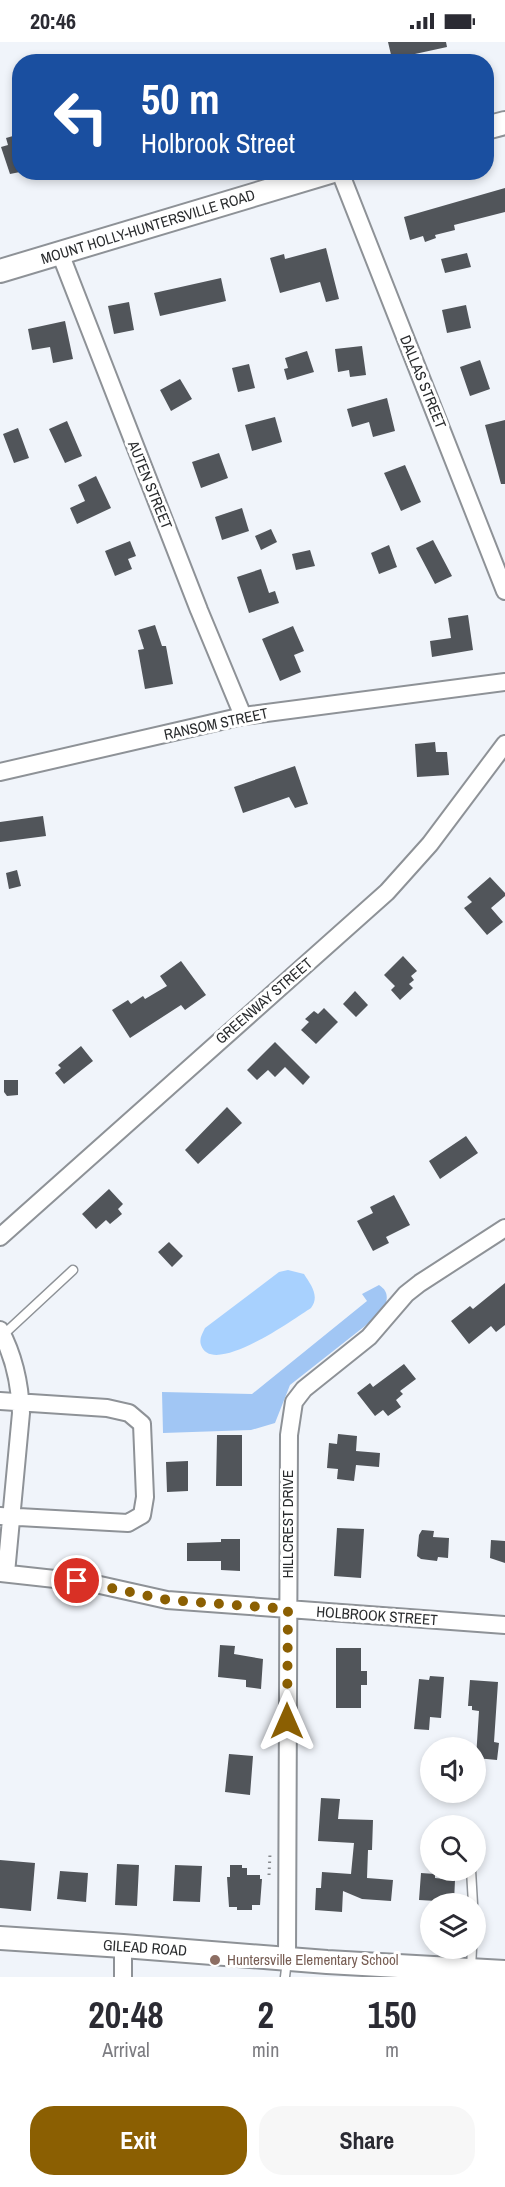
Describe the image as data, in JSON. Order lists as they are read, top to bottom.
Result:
{
  "streets": {
    "main road": ["MOUNT HOLLY-HUNTERSVILLE ROAD", "GILEAD ROAD"],
    "street": [
      "DALLAS STREET",
      "AUTEN STREET",
      "RANSOM STREET",
      "GREENWAY STREET",
      "HILLCREST DRIVE",
      "HOLBROOK STREET"
    ]
  },
  "crossings": [
    ["MOUNT HOLLY-HUNTERSVILLE ROAD", "AUTEN STREET"],
    ["AUTEN STREET", "RANSOM STREET"],
    ["HILLCREST DRIVE", "HOLBROOK STREET"],
    ["HILLCREST DRIVE", "GILEAD ROAD"]
  ],
  "places": ["Huntersville Elementary School"],
  "page": {
    "status": "20:46",
    "turn": ["50 m", "Holbrook Street"],
    "eta": [
      "20:48",
      "Arrival",
      "2",
      "min",
      "150",
      "m"
    ],
    "buttons": ["Exit", "Share"]
  }
}
